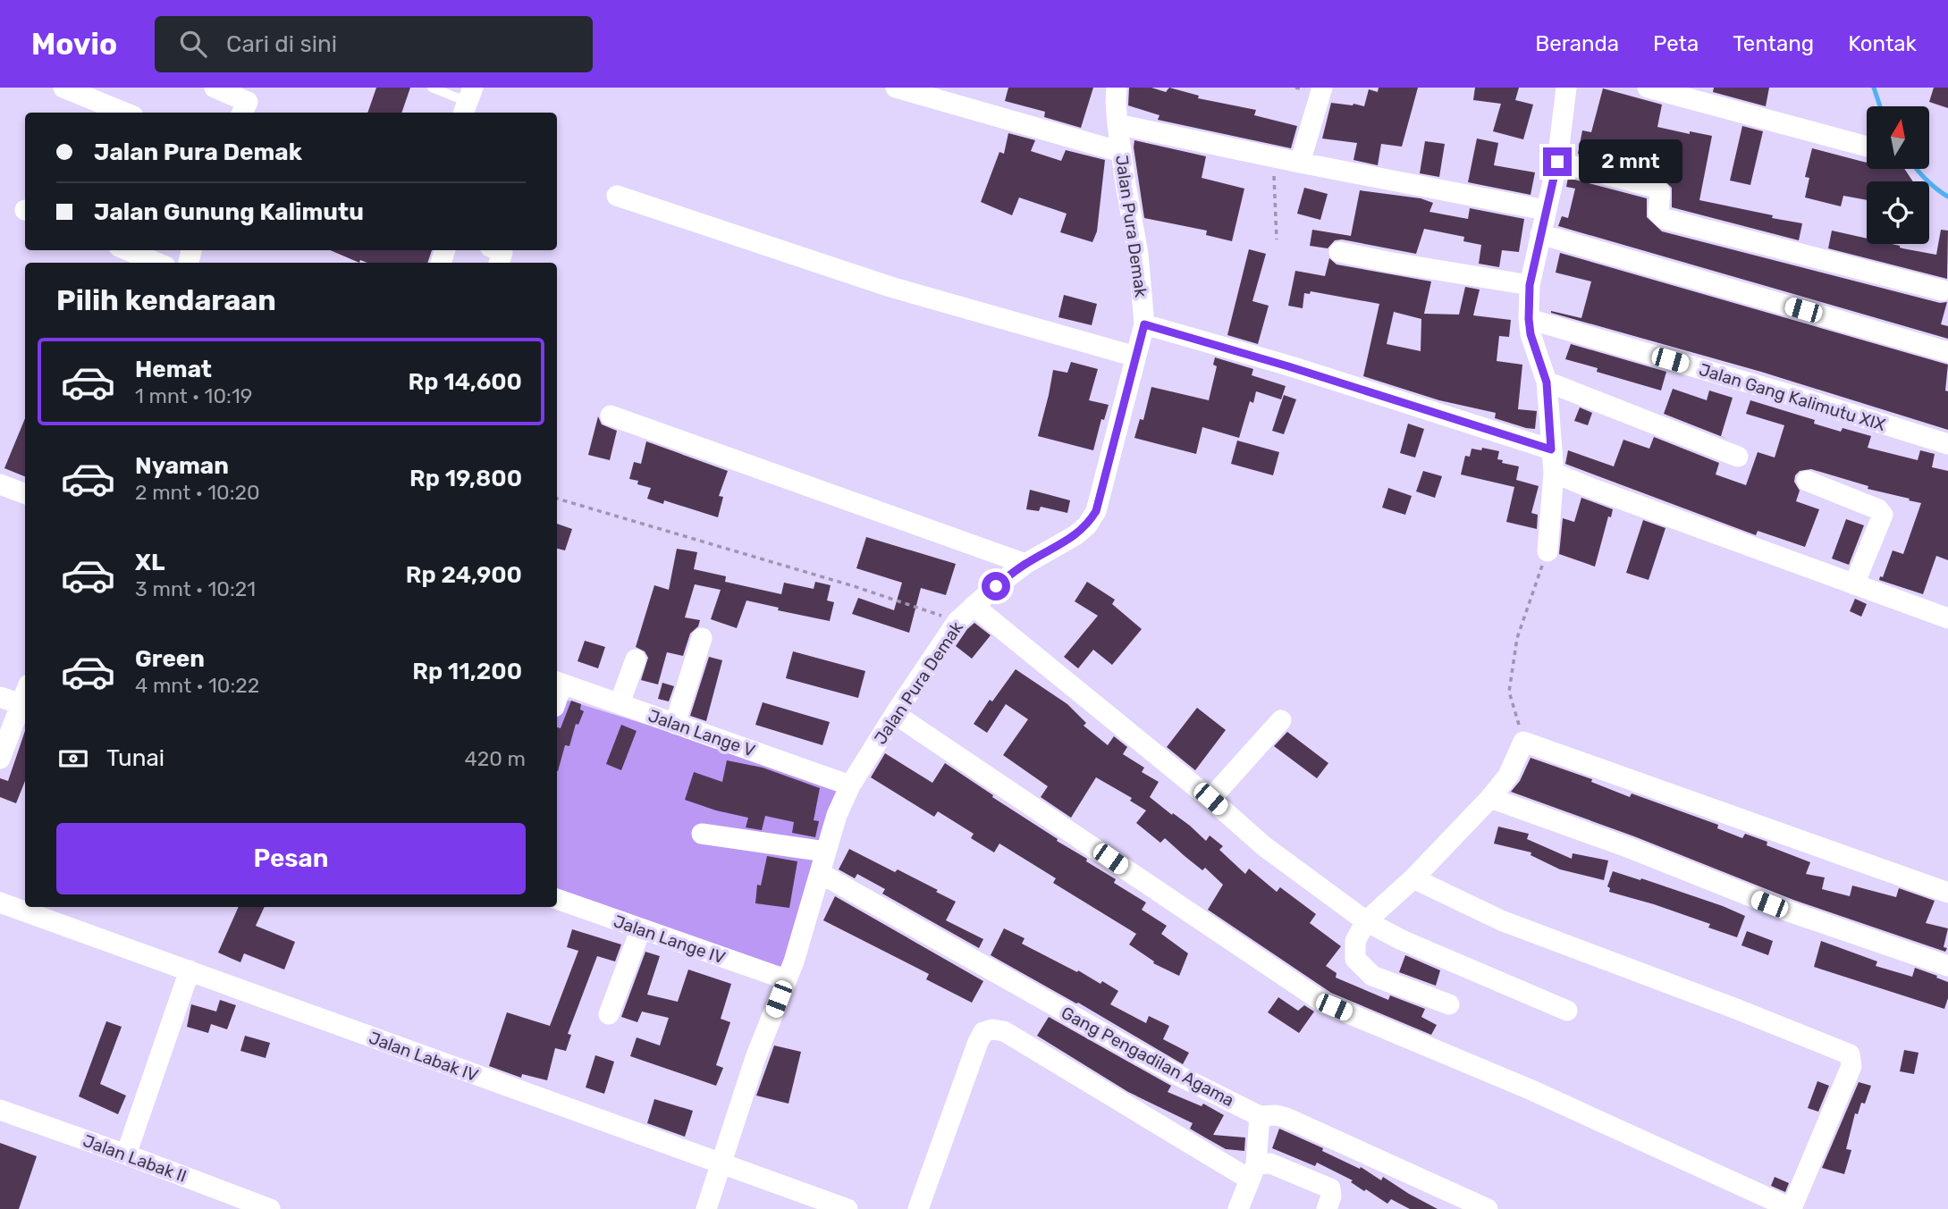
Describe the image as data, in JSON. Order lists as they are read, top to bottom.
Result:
{
  "streets": {
    "street": [
      "Jalan Pura Demak",
      "Jalan Gang Kalimutu XIX",
      "Jalan Lange V",
      "Jalan Lange IV",
      "Jalan Labak IV",
      "Gang Pengadilan Agama",
      "Jalan Labak II"
    ]
  },
  "crossings": [
    ["Jalan Pura Demak", "Jalan Lange V"],
    ["Jalan Pura Demak", "Jalan Lange IV"],
    ["Jalan Pura Demak", "Jalan Labak IV"],
    ["Jalan Pura Demak", "Gang Pengadilan Agama"]
  ],
  "north": "top",
  "page": {
    "header": "Movio",
    "search": "Cari di sini",
    "nav": [
      "Beranda",
      "Peta",
      "Tentang",
      "Kontak"
    ],
    "banner": ["Jalan Pura Demak", "Jalan Gunung Kalimutu"],
    "bubble": "2 mnt",
    "heading": "Pilih kendaraan",
    "list": [
      {
        "name": "Hemat",
        "note": "1 mnt · 10:19",
        "value": "Rp 14,600"
      },
      {
        "name": "Nyaman",
        "note": "2 mnt · 10:20",
        "value": "Rp 19,800"
      },
      {
        "name": "XL",
        "note": "3 mnt · 10:21",
        "value": "Rp 24,900"
      },
      {
        "name": "Green",
        "note": "4 mnt · 10:22",
        "value": "Rp 11,200"
      }
    ],
    "pay": ["Tunai", "420 m"],
    "buttons": "Pesan"
  }
}
